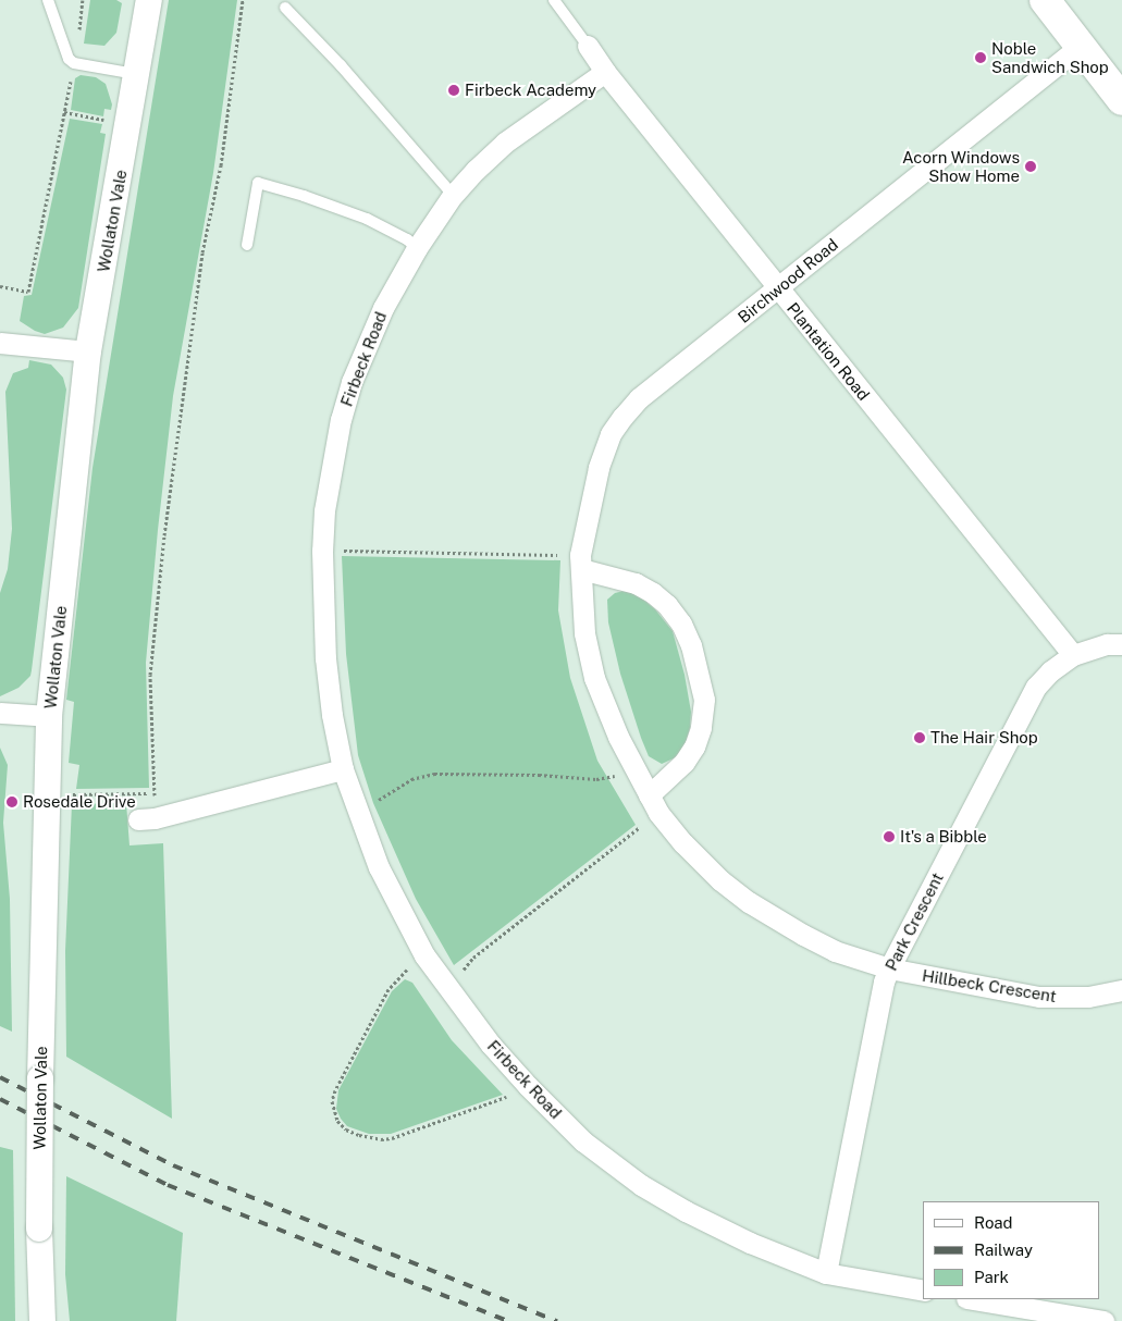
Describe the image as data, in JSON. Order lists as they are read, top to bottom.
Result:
{
  "streets": {
    "street": [
      "Wollaton Vale",
      "Birchwood Road",
      "Plantation Road",
      "Firbeck Road",
      "Park Crescent",
      "Hillbeck Crescent"
    ]
  },
  "crossings": [
    ["Birchwood Road", "Plantation Road"],
    ["Birchwood Road", "Park Crescent"],
    ["Birchwood Road", "Hillbeck Crescent"],
    ["Plantation Road", "Firbeck Road"],
    ["Plantation Road", "Park Crescent"],
    ["Firbeck Road", "Park Crescent"],
    ["Park Crescent", "Hillbeck Crescent"]
  ],
  "places": [
    "Noble Sandwich Shop",
    "Firbeck Academy",
    "Acorn Windows Show Home",
    "The Hair Shop",
    "Rosedale Drive",
    "It's a Bibble"
  ],
  "legend": ["Road", "Railway", "Park"]
}
